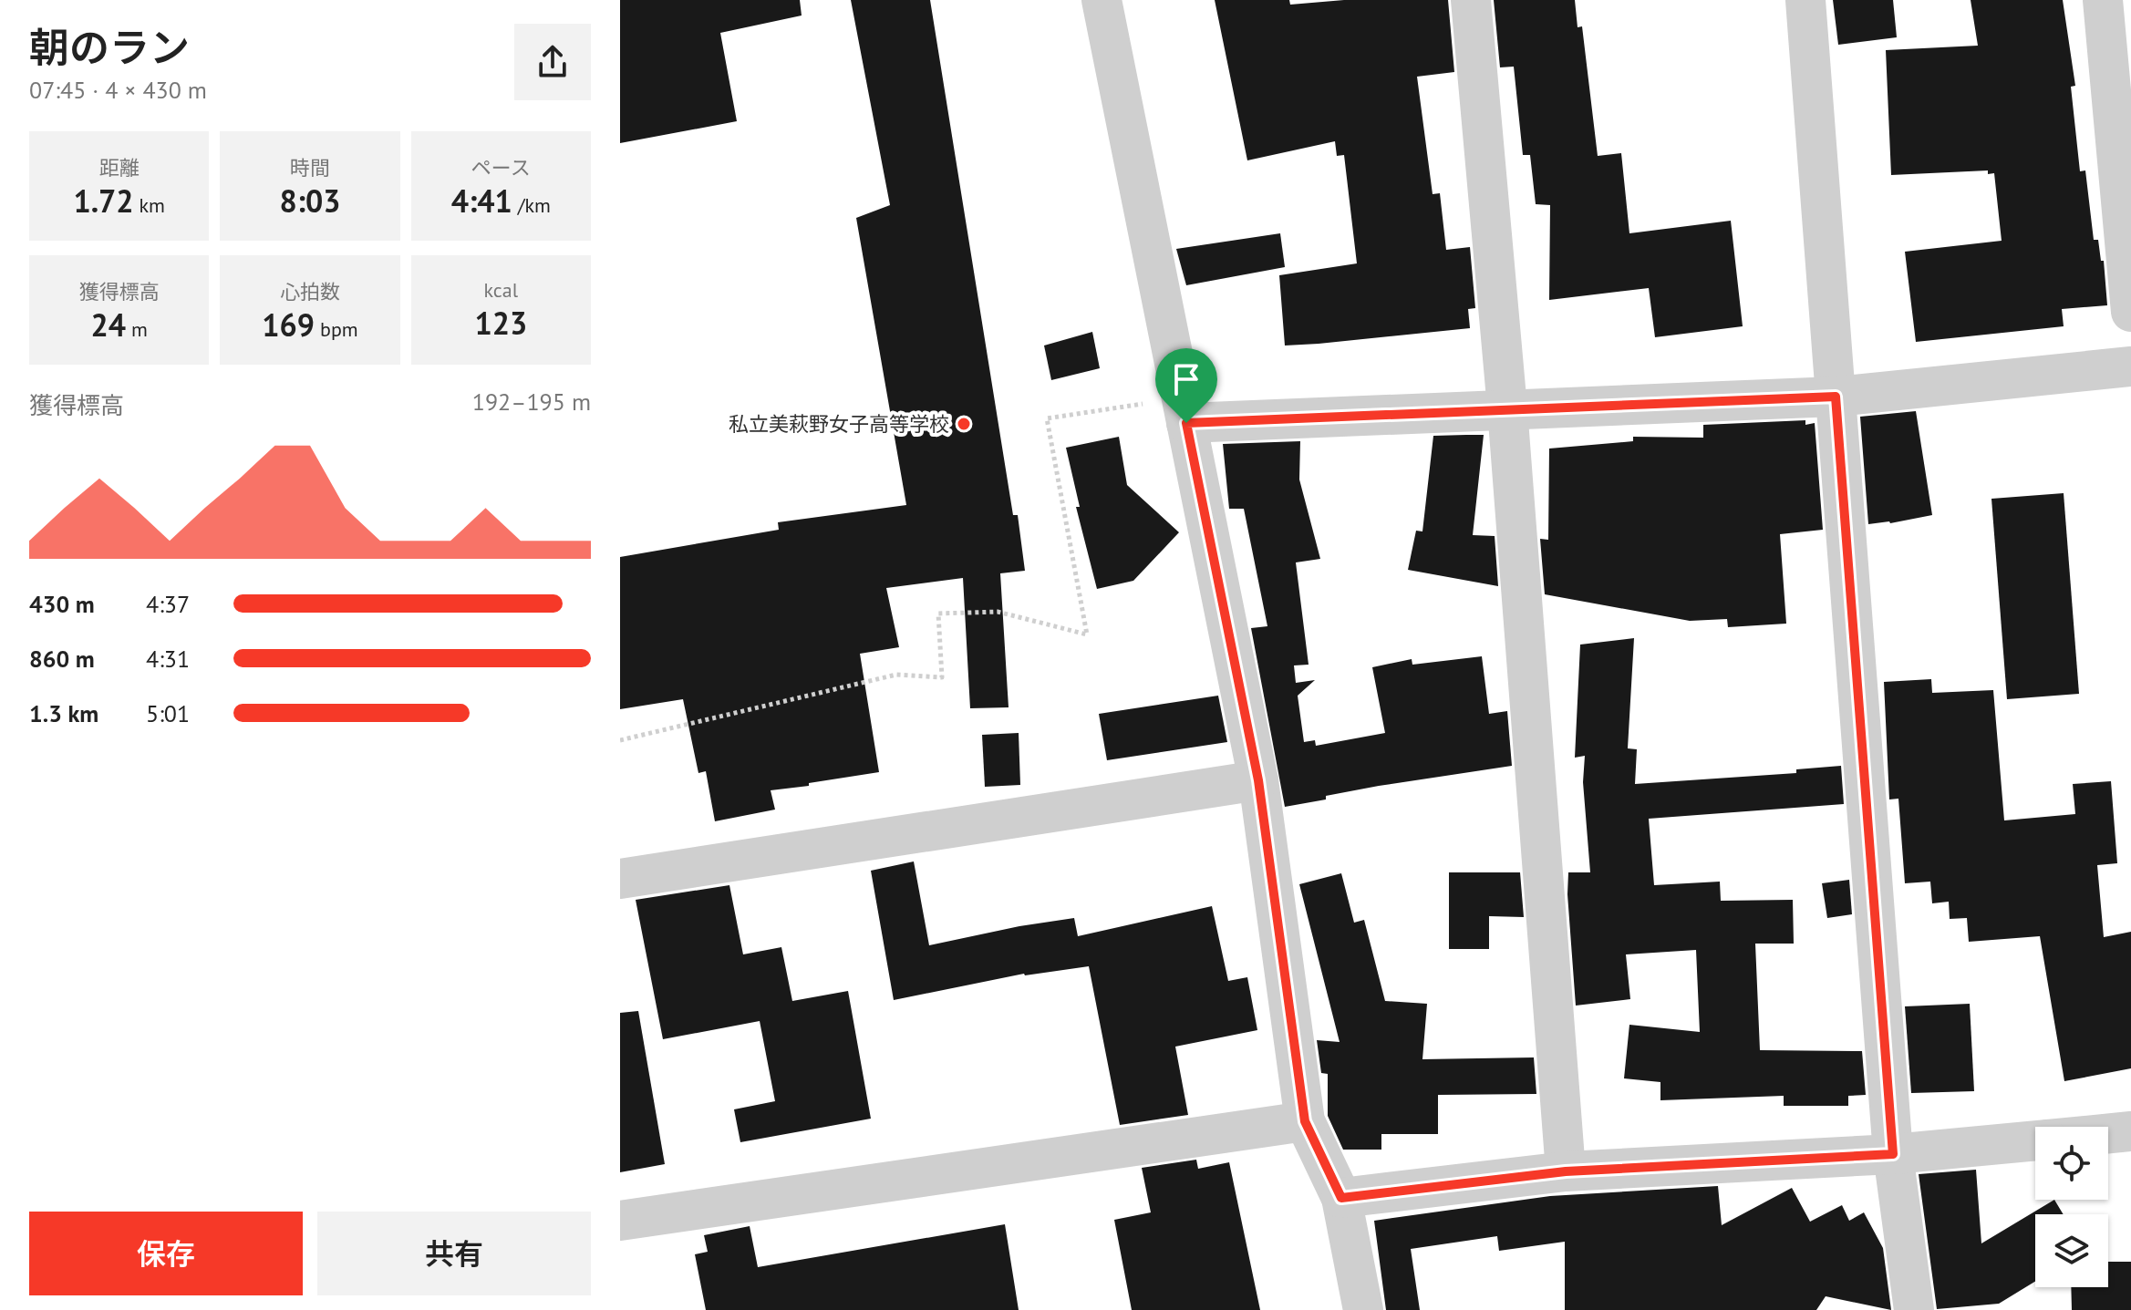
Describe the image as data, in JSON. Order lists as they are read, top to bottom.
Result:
{
  "places": ["私立美萩野女子高等学校"],
  "page": {
    "heading": ["朝のラン", "07:45 · 4 × 430 m"],
    "stats": [
      ["距離", "1.72 km"],
      ["時間", "8:03"],
      ["ペース", "4:41 /km"],
      ["獲得標高", "24 m"],
      ["心拍数", "169 bpm"],
      ["kcal", "123"]
    ],
    "chart": ["獲得標高", "192–195 m"],
    "list": [
      {
        "name": "430 m",
        "note": "4:37"
      },
      {
        "name": "860 m",
        "note": "4:31"
      },
      {
        "name": "1.3 km",
        "note": "5:01"
      }
    ],
    "buttons": ["保存", "共有"]
  }
}
